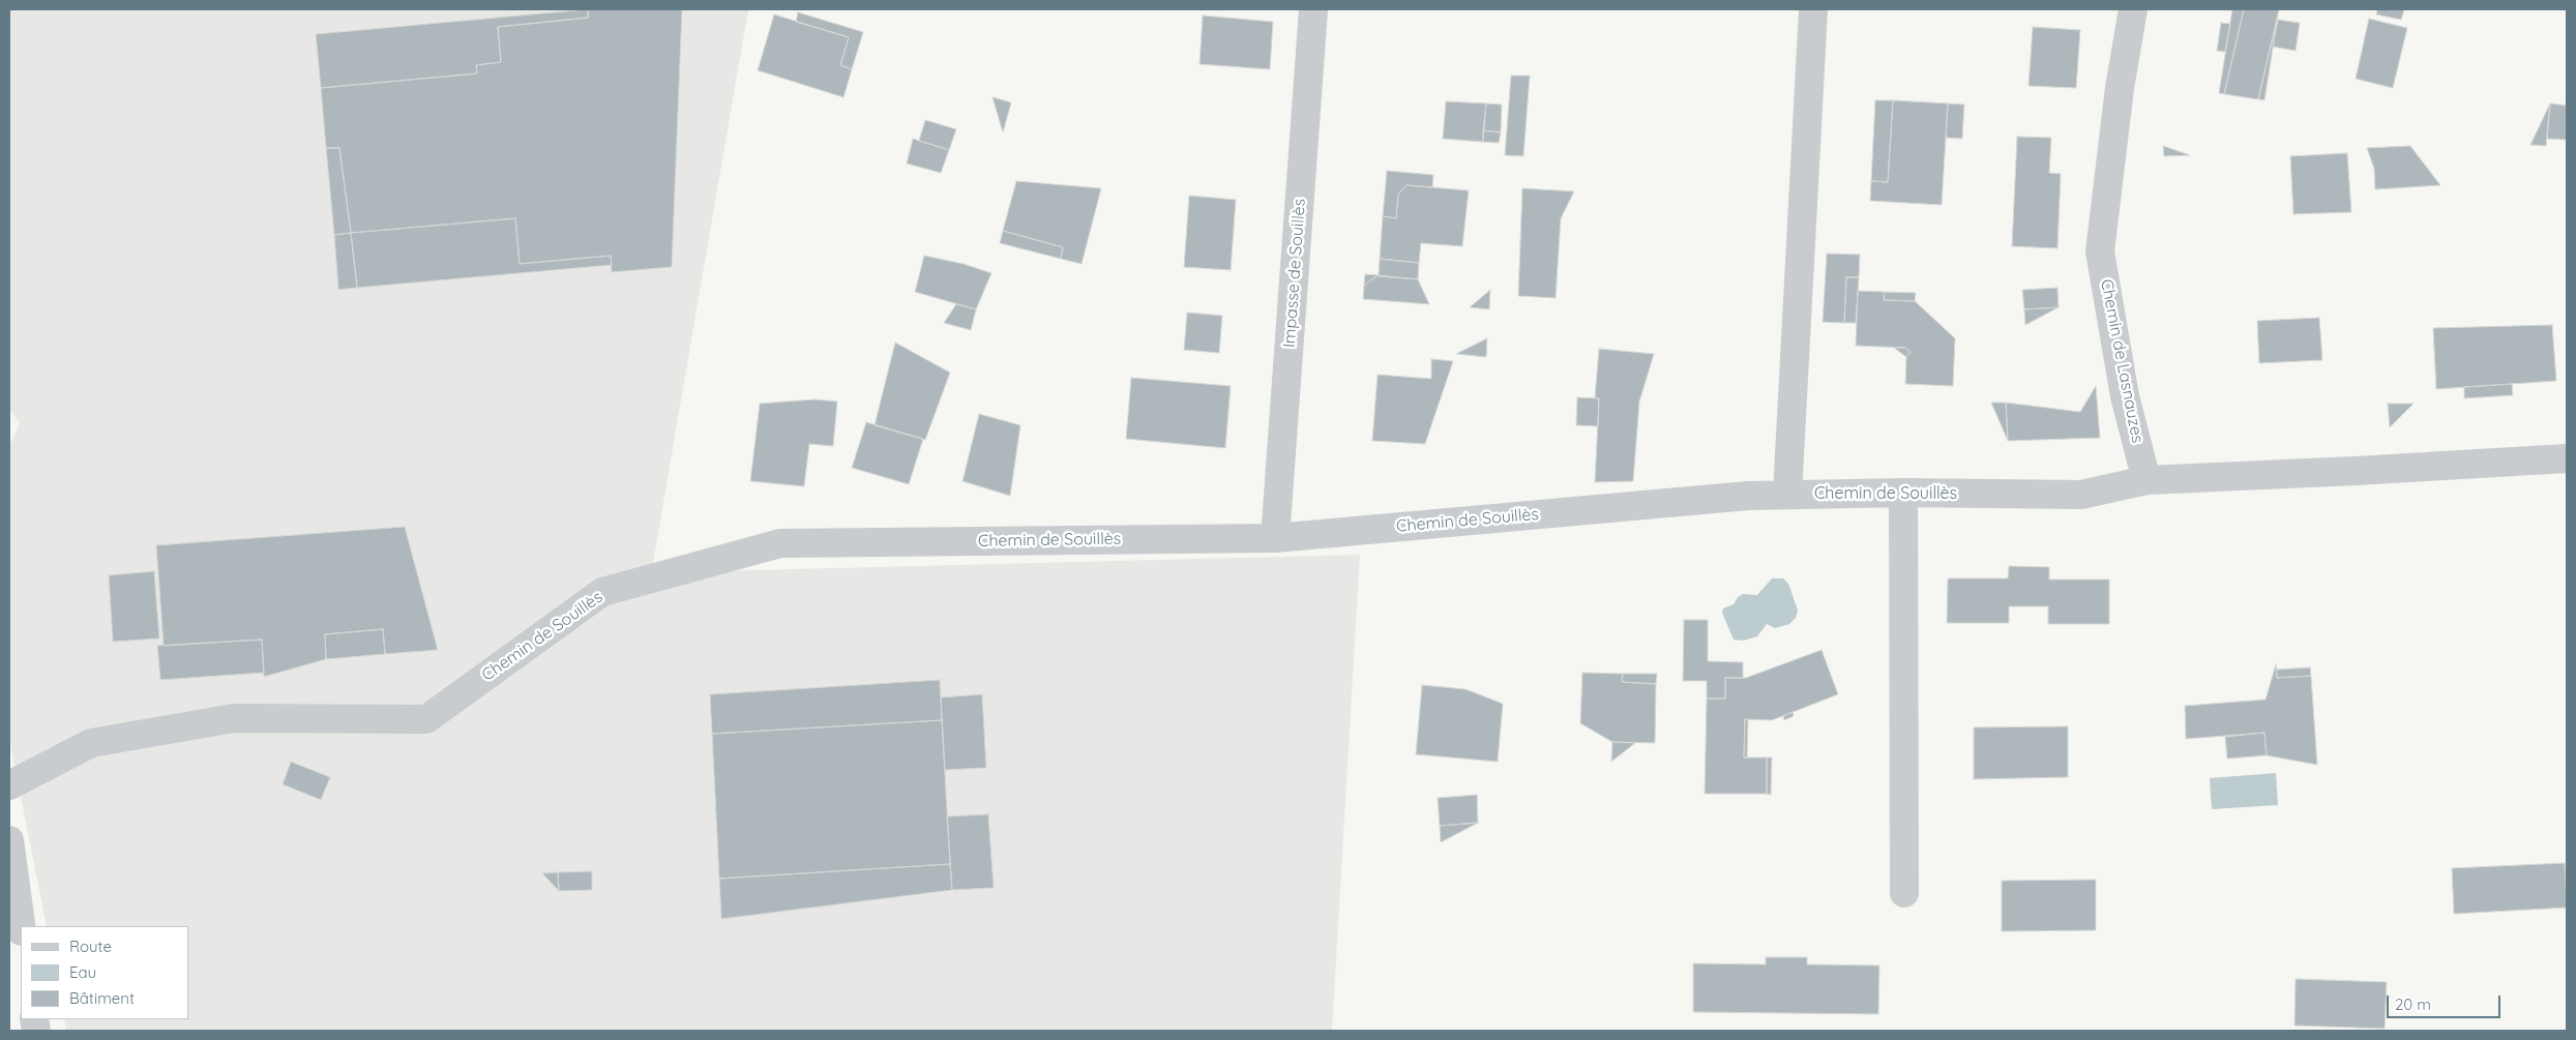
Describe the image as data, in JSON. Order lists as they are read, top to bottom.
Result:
{
  "streets": {
    "street": ["Impasse de Souillès", "Chemin de Lasnauzes", "Chemin de Souillès"]
  },
  "crossings": [
    ["Impasse de Souillès", "Chemin de Souillès"],
    ["Chemin de Lasnauzes", "Chemin de Souillès"]
  ],
  "legend": ["Route", "Eau", "Bâtiment"],
  "scale_bar": "20 m"
}
